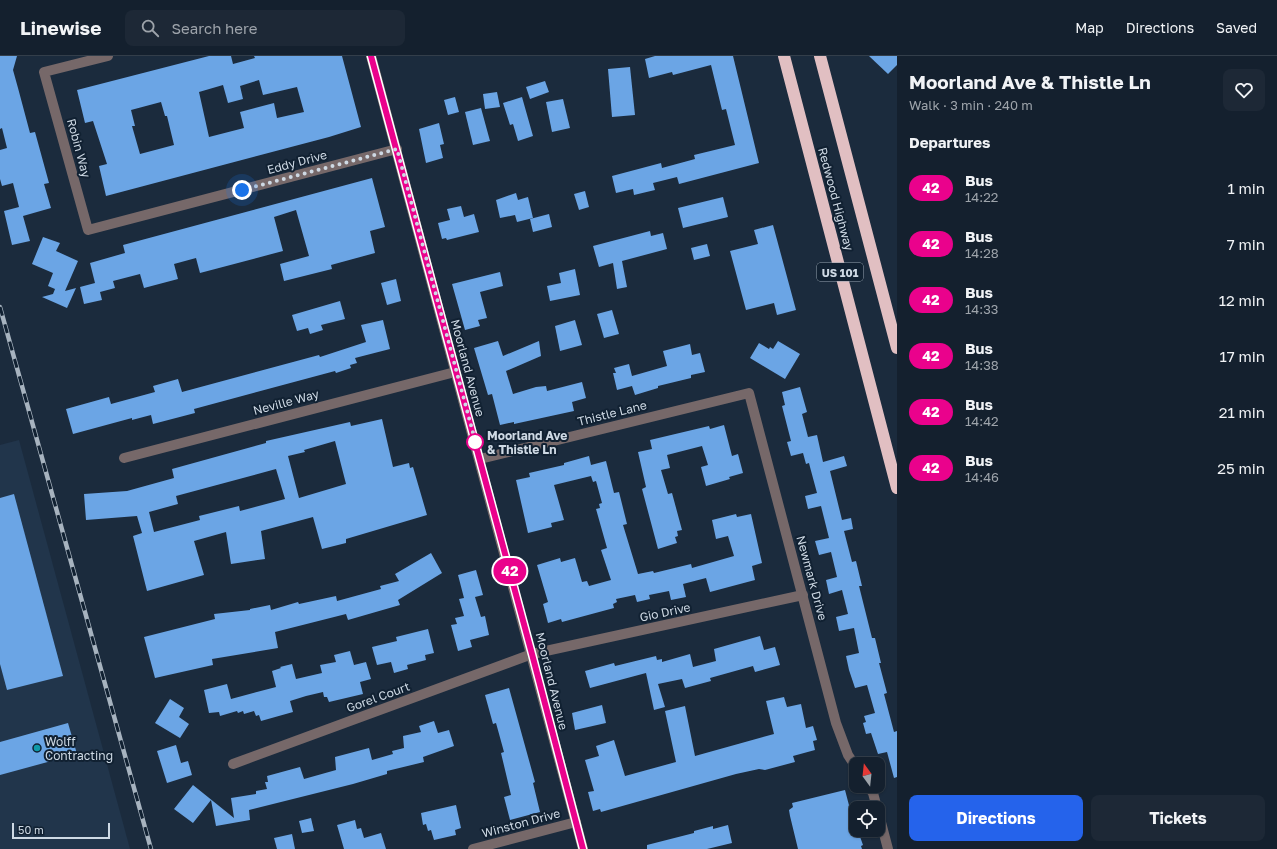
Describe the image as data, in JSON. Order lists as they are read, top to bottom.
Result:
{
  "streets": {
    "highway": ["Redwood Highway", "US 101"],
    "street": [
      "Robin Way",
      "Eddy Drive",
      "Moorland Avenue",
      "Neville Way",
      "Thistle Lane",
      "Newmark Drive",
      "Gio Drive",
      "Gorel Court",
      "Winston Drive"
    ]
  },
  "crossings": [
    ["Robin Way", "Eddy Drive"],
    ["Eddy Drive", "Moorland Avenue"],
    ["Moorland Avenue", "Neville Way"],
    ["Moorland Avenue", "Thistle Lane"],
    ["Moorland Avenue", "Gio Drive"],
    ["Moorland Avenue", "Gorel Court"],
    ["Moorland Avenue", "Winston Drive"],
    ["Thistle Lane", "Newmark Drive"],
    ["Newmark Drive", "Gio Drive"],
    ["Gio Drive", "Gorel Court"]
  ],
  "places": ["Moorland Ave & Thistle Ln", "Wolff Contracting"],
  "lines": ["bus line 42"],
  "scale_bar": "50 m",
  "north": "top",
  "page": {
    "header": "Linewise",
    "search": "Search here",
    "nav": ["Map", "Directions", "Saved"],
    "on_map": "42",
    "heading": [
      ["Moorland Ave & Thistle Ln", "Walk · 3 min · 240 m"],
      "Departures"
    ],
    "list": [
      {
        "mark": "42",
        "name": "Bus",
        "note": "14:22",
        "value": "1 min"
      },
      {
        "mark": "42",
        "name": "Bus",
        "note": "14:28",
        "value": "7 min"
      },
      {
        "mark": "42",
        "name": "Bus",
        "note": "14:33",
        "value": "12 min"
      },
      {
        "mark": "42",
        "name": "Bus",
        "note": "14:38",
        "value": "17 min"
      },
      {
        "mark": "42",
        "name": "Bus",
        "note": "14:42",
        "value": "21 min"
      },
      {
        "mark": "42",
        "name": "Bus",
        "note": "14:46",
        "value": "25 min"
      }
    ],
    "buttons": ["Directions", "Tickets"],
    "scale": "50 m"
  }
}
